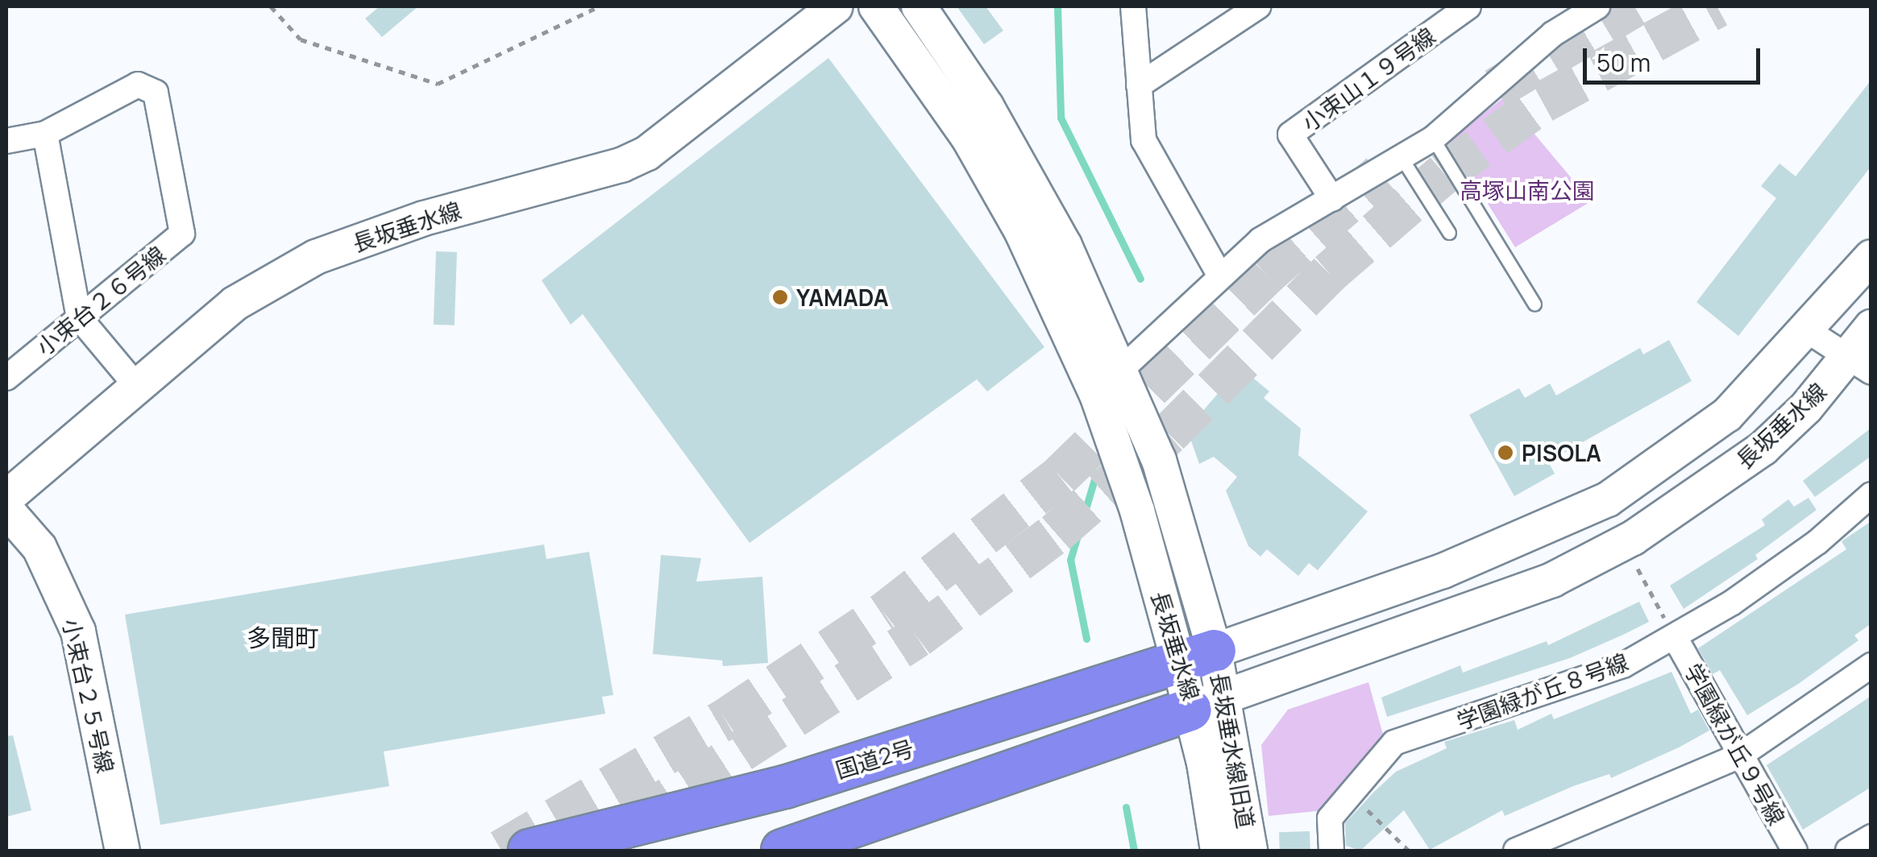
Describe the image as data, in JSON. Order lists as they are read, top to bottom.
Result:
{
  "streets": {
    "highway": ["国道2号"],
    "main road": ["長坂垂水線", "小束台２５号線", "長坂垂水線旧道"],
    "street": [
      "小束山１９号線",
      "小束台２６号線",
      "学園緑が丘８号線",
      "学園緑が丘９号線"
    ]
  },
  "crossings": [
    ["長坂垂水線", "長坂垂水線旧道"],
    ["長坂垂水線", "国道2号"],
    ["学園緑が丘８号線", "学園緑が丘９号線"]
  ],
  "districts": ["多聞町"],
  "parks": ["高塚山南公園"],
  "places": ["YAMADA", "PISOLA"],
  "scale_bar": "50 m"
}
